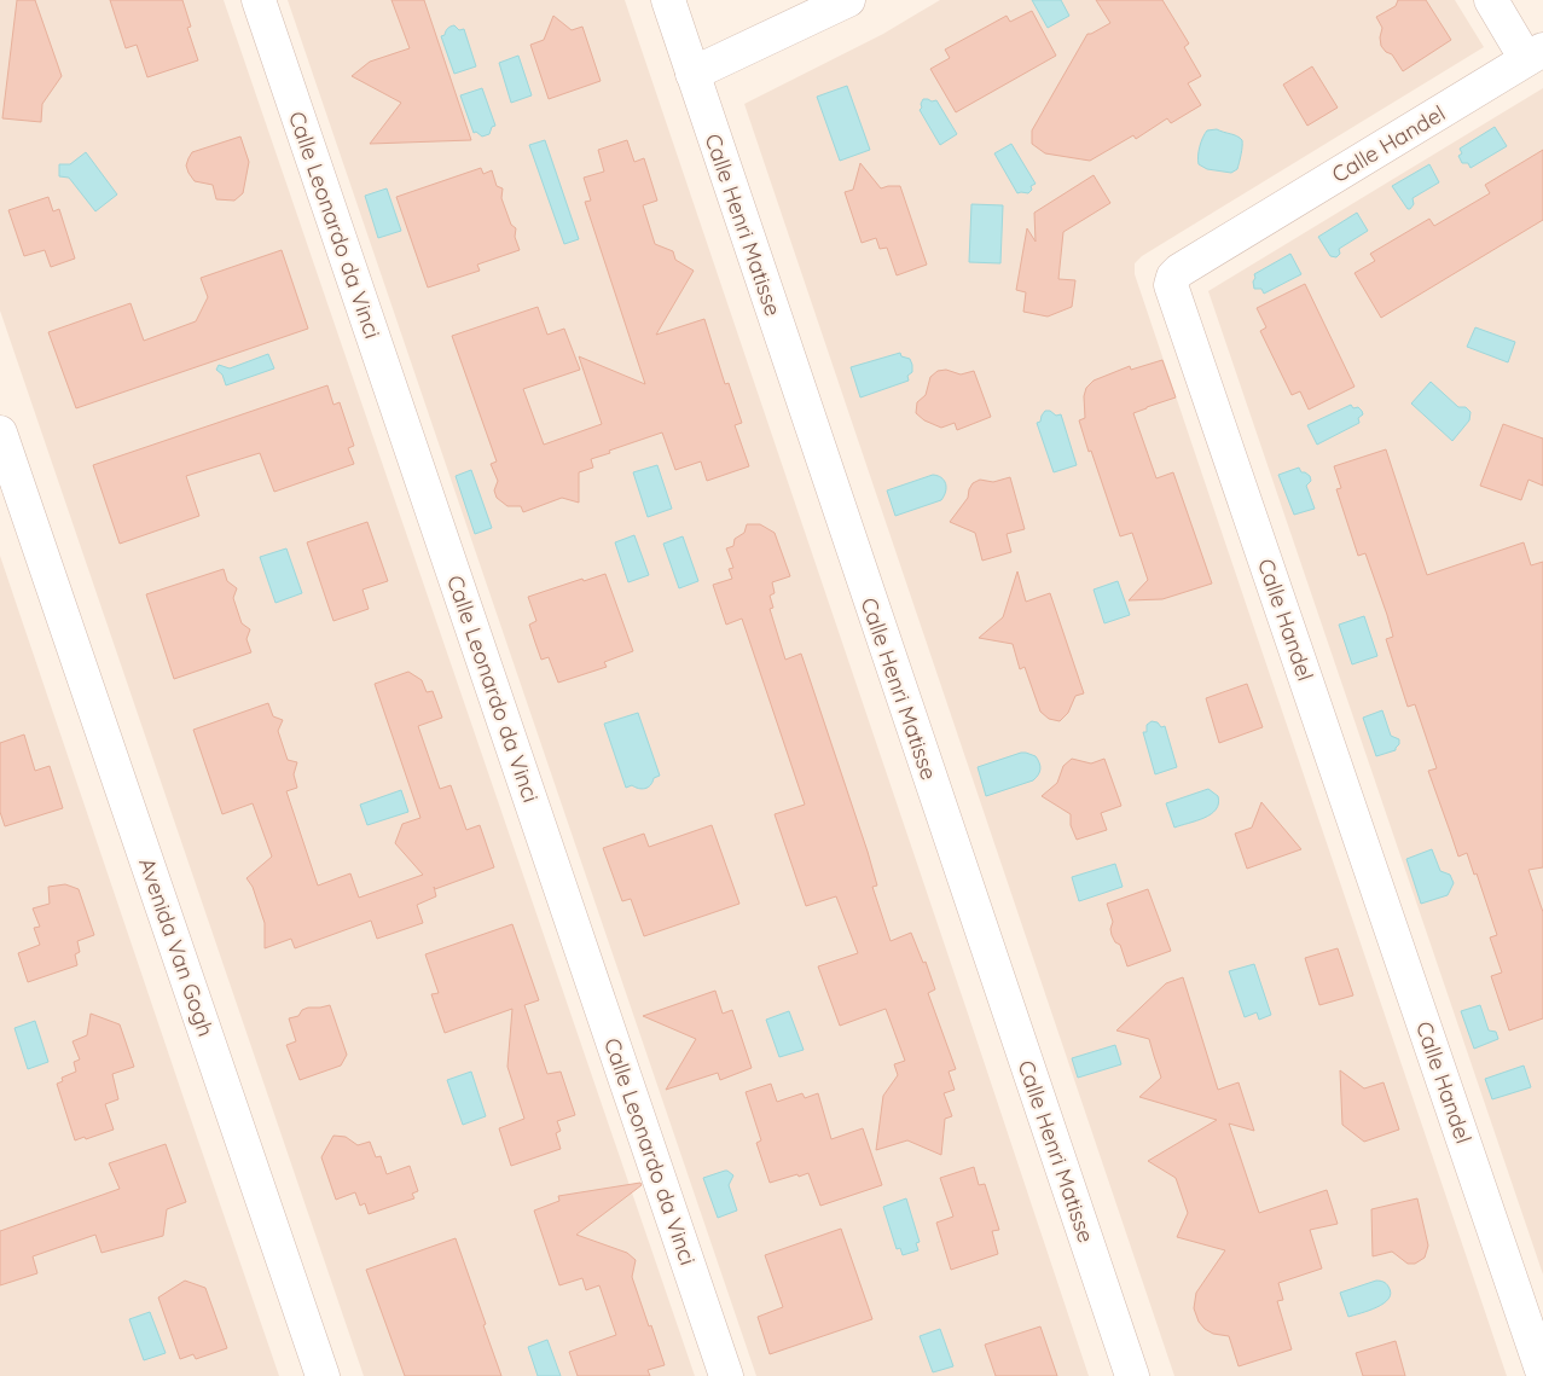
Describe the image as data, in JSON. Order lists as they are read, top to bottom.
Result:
{
  "streets": {
    "street": [
      "Calle Handel",
      "Calle Leonardo da Vinci",
      "Calle Henri Matisse",
      "Avenida Van Gogh"
    ]
  }
}
